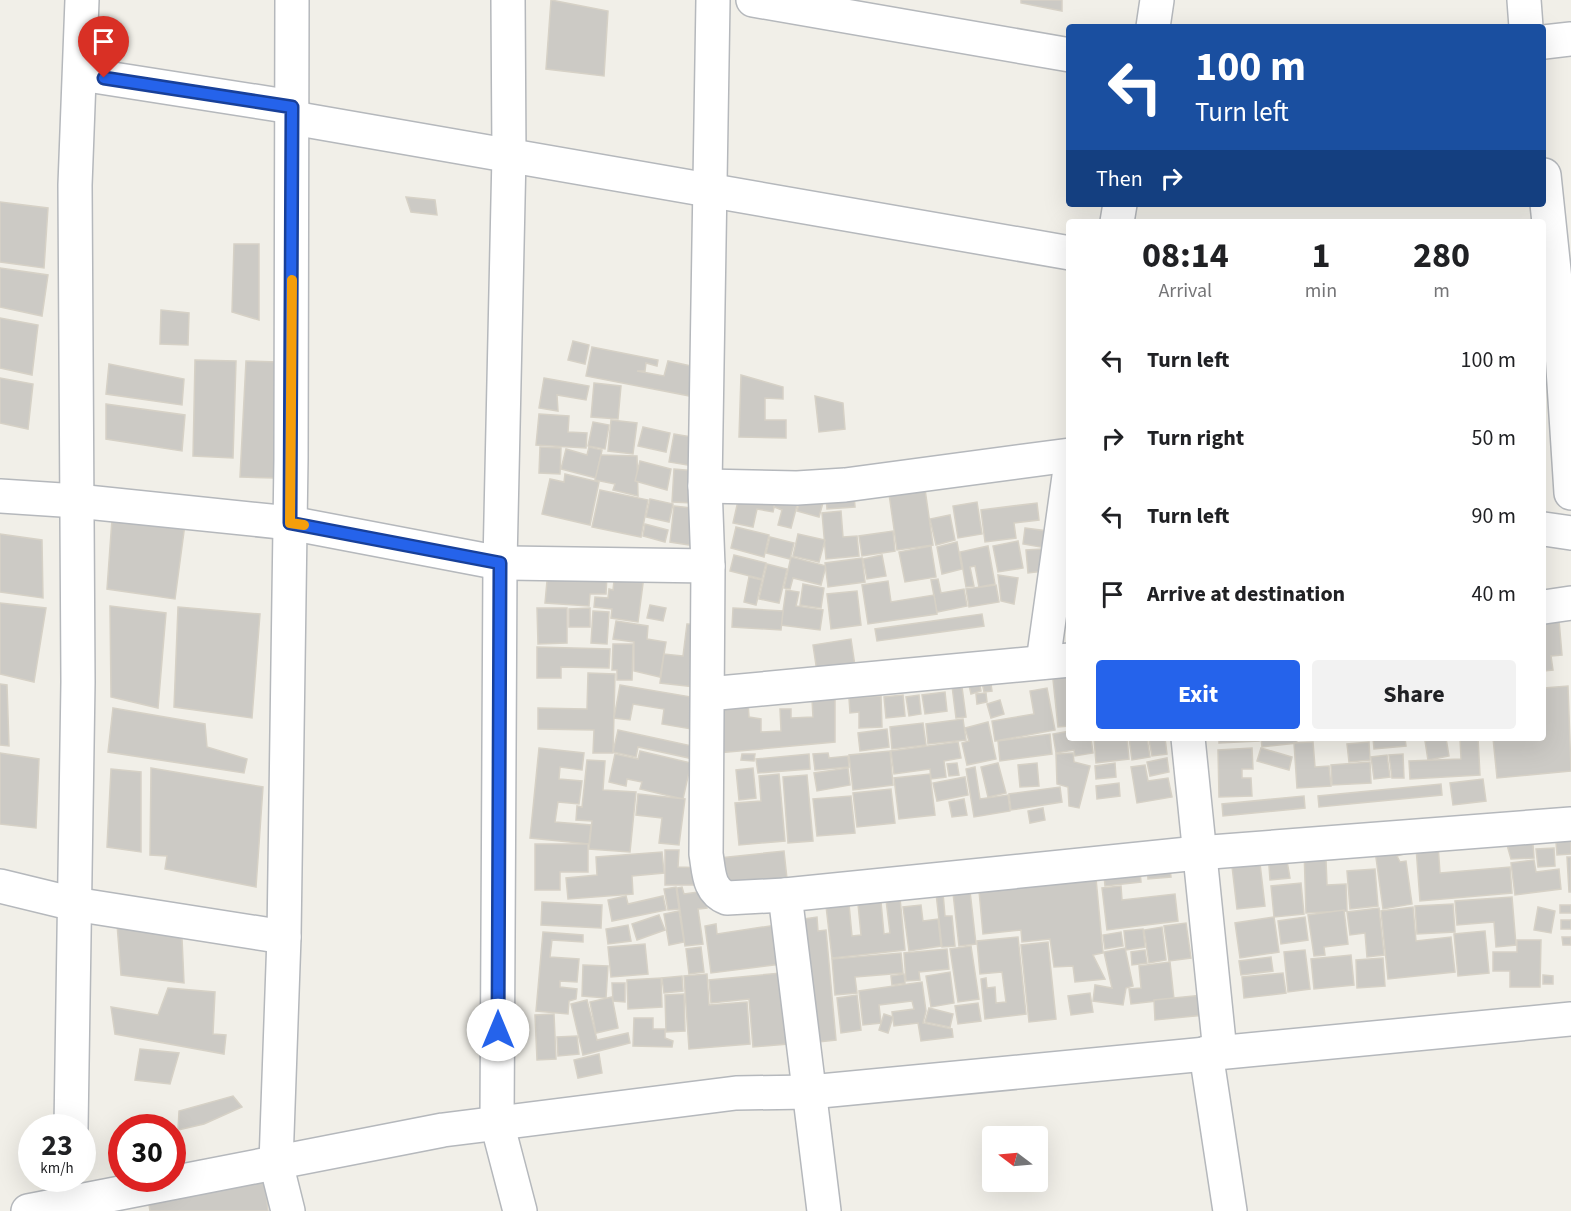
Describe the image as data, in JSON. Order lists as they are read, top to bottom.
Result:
{
  "north": "left",
  "page": {
    "turn": ["100 m", "Turn left"],
    "then": "Then",
    "eta": [
      "08:14",
      "Arrival",
      "1",
      "min",
      "280",
      "m"
    ],
    "list": [
      {
        "name": "Turn left",
        "value": "100 m"
      },
      {
        "name": "Turn right",
        "value": "50 m"
      },
      {
        "name": "Turn left",
        "value": "90 m"
      },
      {
        "name": "Arrive at destination",
        "value": "40 m"
      }
    ],
    "buttons": ["Exit", "Share"],
    "speed": "23 km/h",
    "limit": "30"
  }
}
